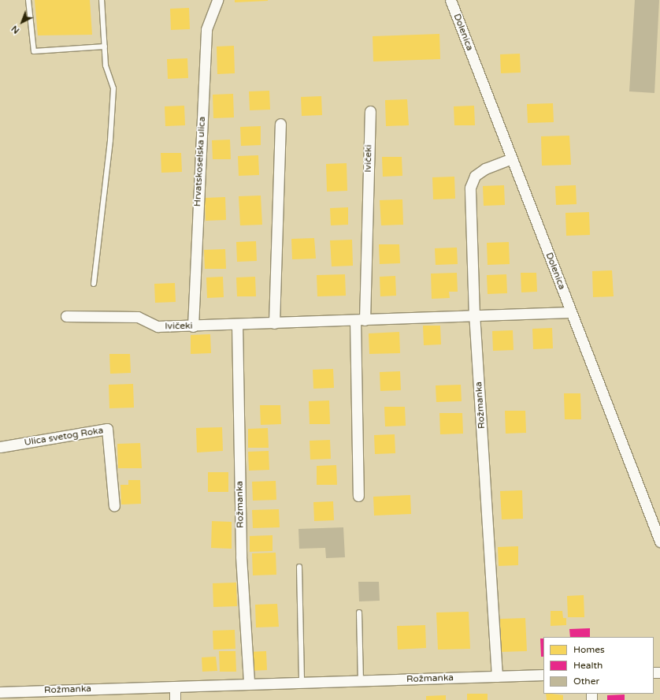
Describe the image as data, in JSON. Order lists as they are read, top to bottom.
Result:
{
  "streets": {
    "street": [
      "Dolenica",
      "Ivičeki",
      "Hrvatskoselska ulica",
      "Rožmanka",
      "Ulica svetog Roka"
    ]
  },
  "crossings": [
    ["Dolenica", "Ivičeki"],
    ["Dolenica", "Rožmanka"],
    ["Ivičeki", "Hrvatskoselska ulica"],
    ["Ivičeki", "Rožmanka"]
  ],
  "legend": ["Homes", "Health", "Other"],
  "north": "bottom left"
}
